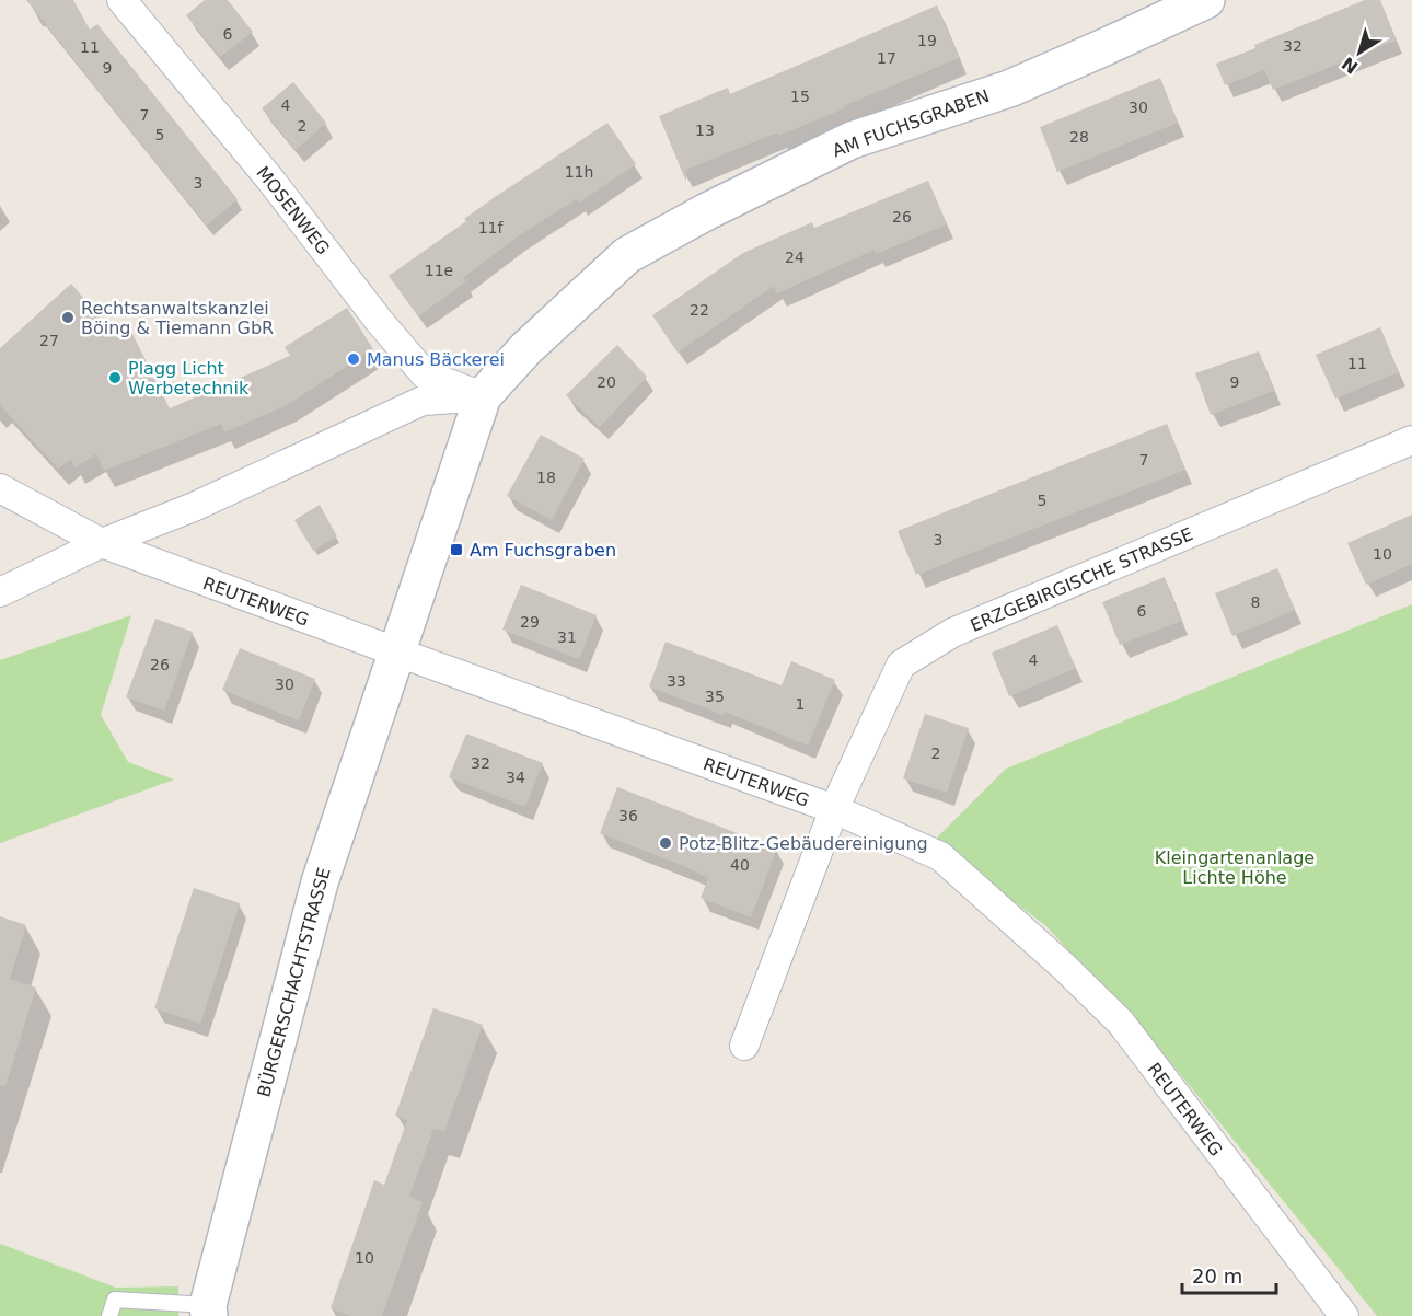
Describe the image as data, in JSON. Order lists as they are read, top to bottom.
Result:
{
  "streets": {
    "main road": ["AM FUCHSGRABEN", "BÜRGERSCHACHTSTRASSE"],
    "street": ["MOSENWEG", "ERZGEBIRGISCHE STRASSE", "REUTERWEG"]
  },
  "crossings": [
    ["AM FUCHSGRABEN", "MOSENWEG"],
    ["AM FUCHSGRABEN", "REUTERWEG"],
    ["AM FUCHSGRABEN", "BÜRGERSCHACHTSTRASSE"],
    ["ERZGEBIRGISCHE STRASSE", "REUTERWEG"],
    ["REUTERWEG", "BÜRGERSCHACHTSTRASSE"]
  ],
  "parks": ["Kleingartenanlage Lichte Höhe"],
  "places": {
    "other": [
      "Rechtsanwaltskanzlei Böing & Tiemann GbR",
      "Manus Bäckerei",
      "Plagg Licht Werbetechnik",
      "Potz-Blitz-Gebäudereinigung"
    ],
    "transit": ["Am Fuchsgraben"]
  },
  "house_numbers": [
    "6",
    "19",
    "32",
    "11",
    "17",
    "9",
    "15",
    "4",
    "30",
    "7",
    "2",
    "13",
    "5",
    "28",
    "11h",
    "3",
    "26",
    "11f",
    "24",
    "11e",
    "22",
    "27",
    "11",
    "20",
    "9",
    "7",
    "18",
    "5",
    "3",
    "10",
    "8",
    "6",
    "29",
    "31",
    "4",
    "26",
    "33",
    "30",
    "35",
    "1",
    "2",
    "32",
    "34",
    "36",
    "40",
    "10"
  ],
  "scale_bar": "20 m",
  "north": "bottom left"
}
